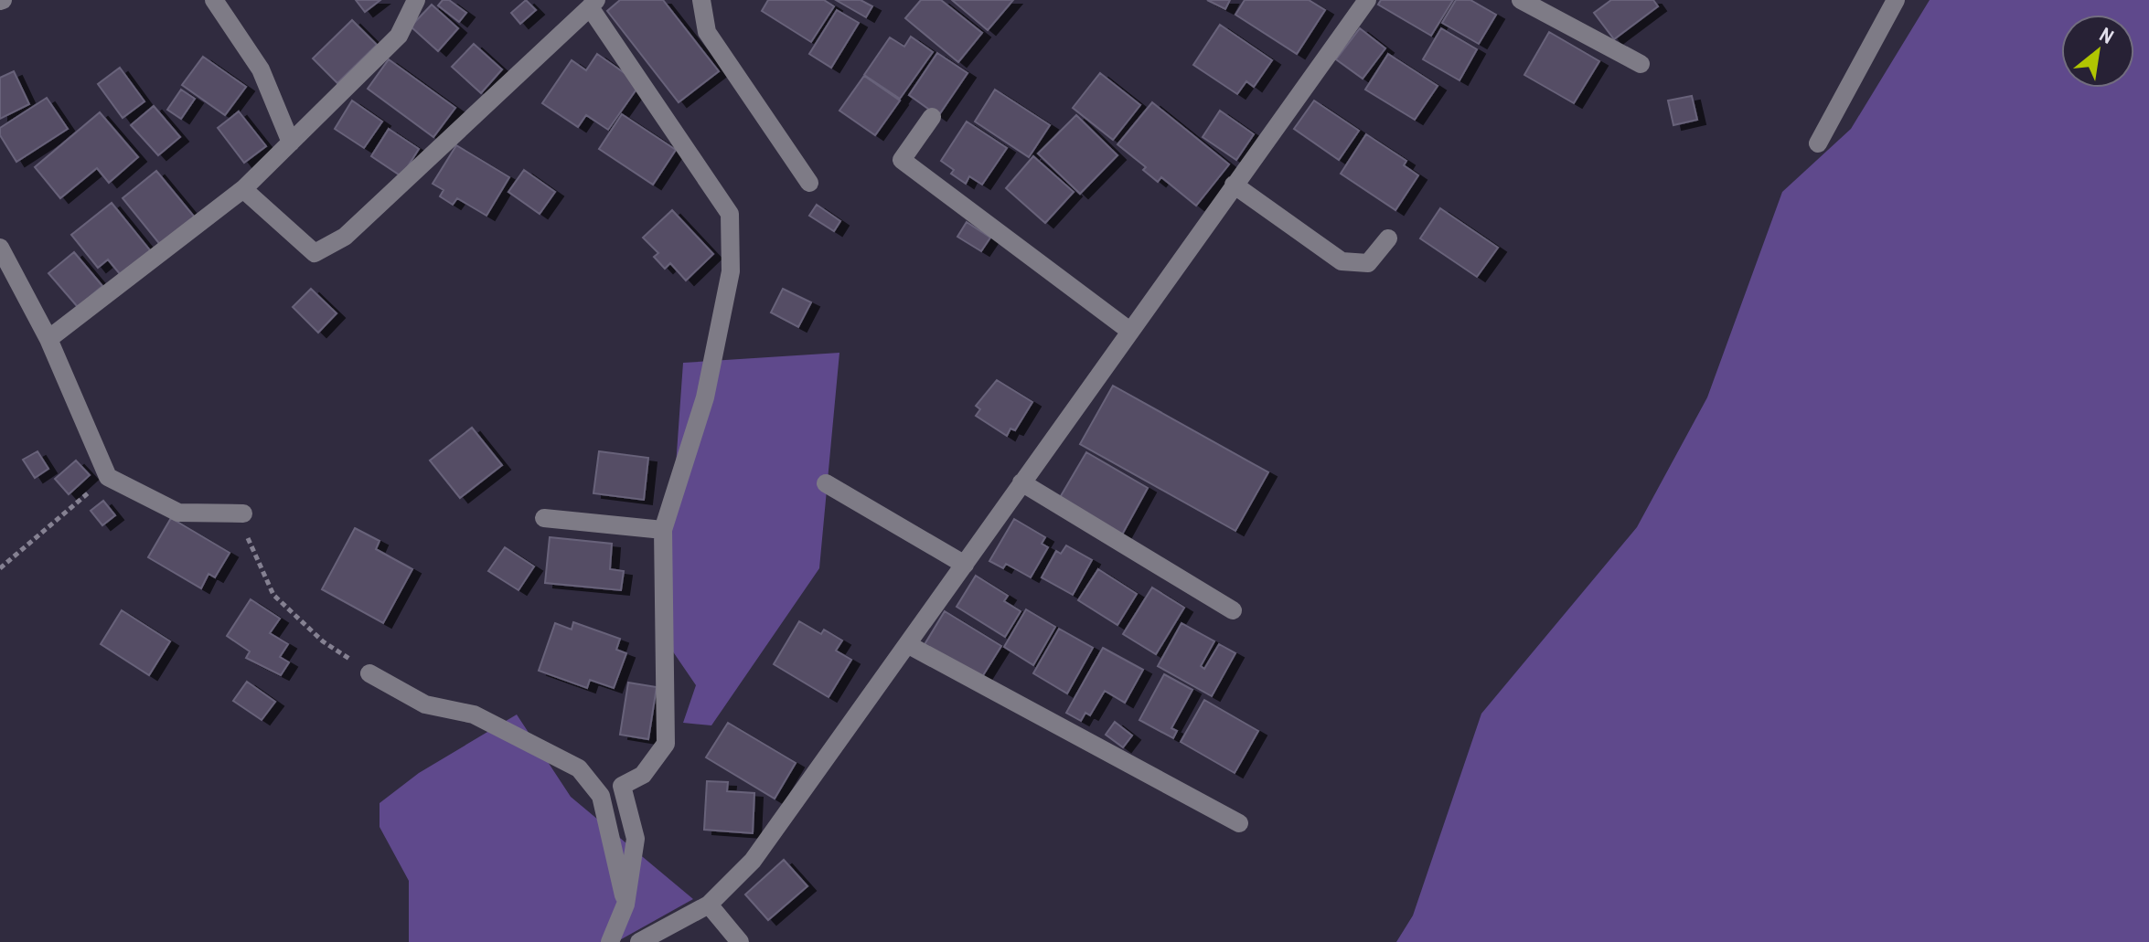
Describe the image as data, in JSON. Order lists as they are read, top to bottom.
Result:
{
  "north": "top right"
}
